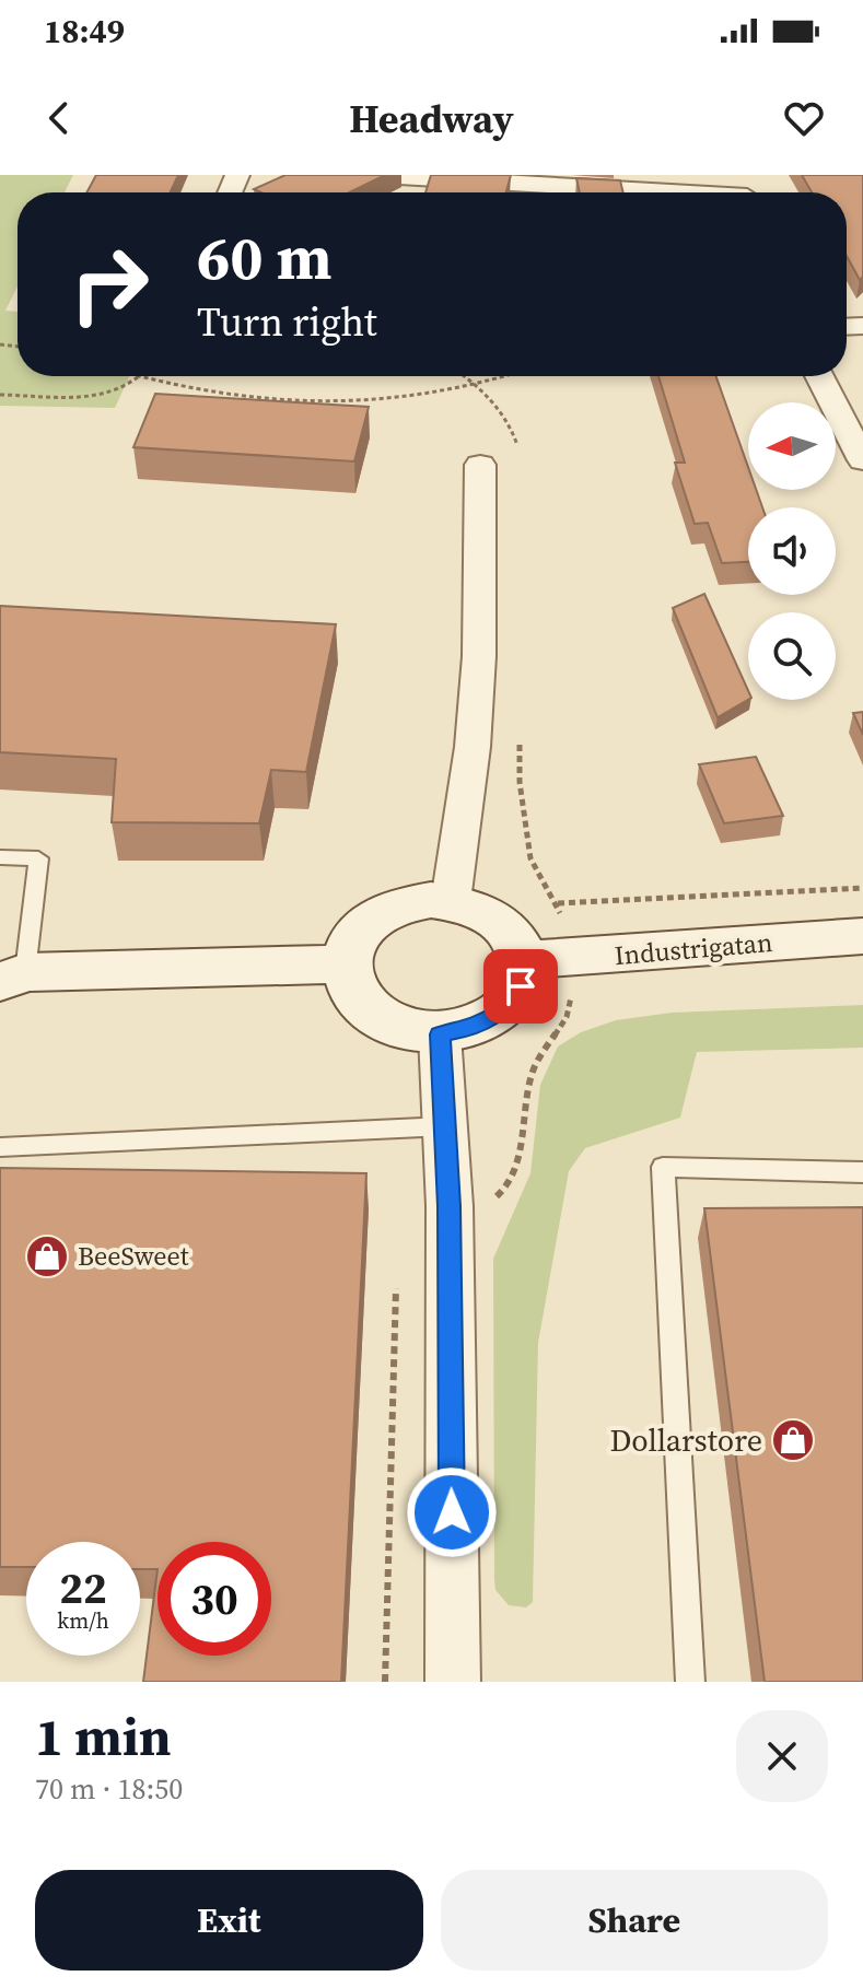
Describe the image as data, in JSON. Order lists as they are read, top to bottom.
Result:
{
  "streets": {
    "street": ["Industrigatan"]
  },
  "places": {
    "shop": ["BeeSweet", "Dollarstore"]
  },
  "north": "left",
  "page": {
    "status": "18:49",
    "header": "Headway",
    "turn": ["60 m", "Turn right"],
    "speed": "22 km/h",
    "limit": "30",
    "heading": ["1 min", "70 m · 18:50"],
    "buttons": ["Exit", "Share"]
  }
}
